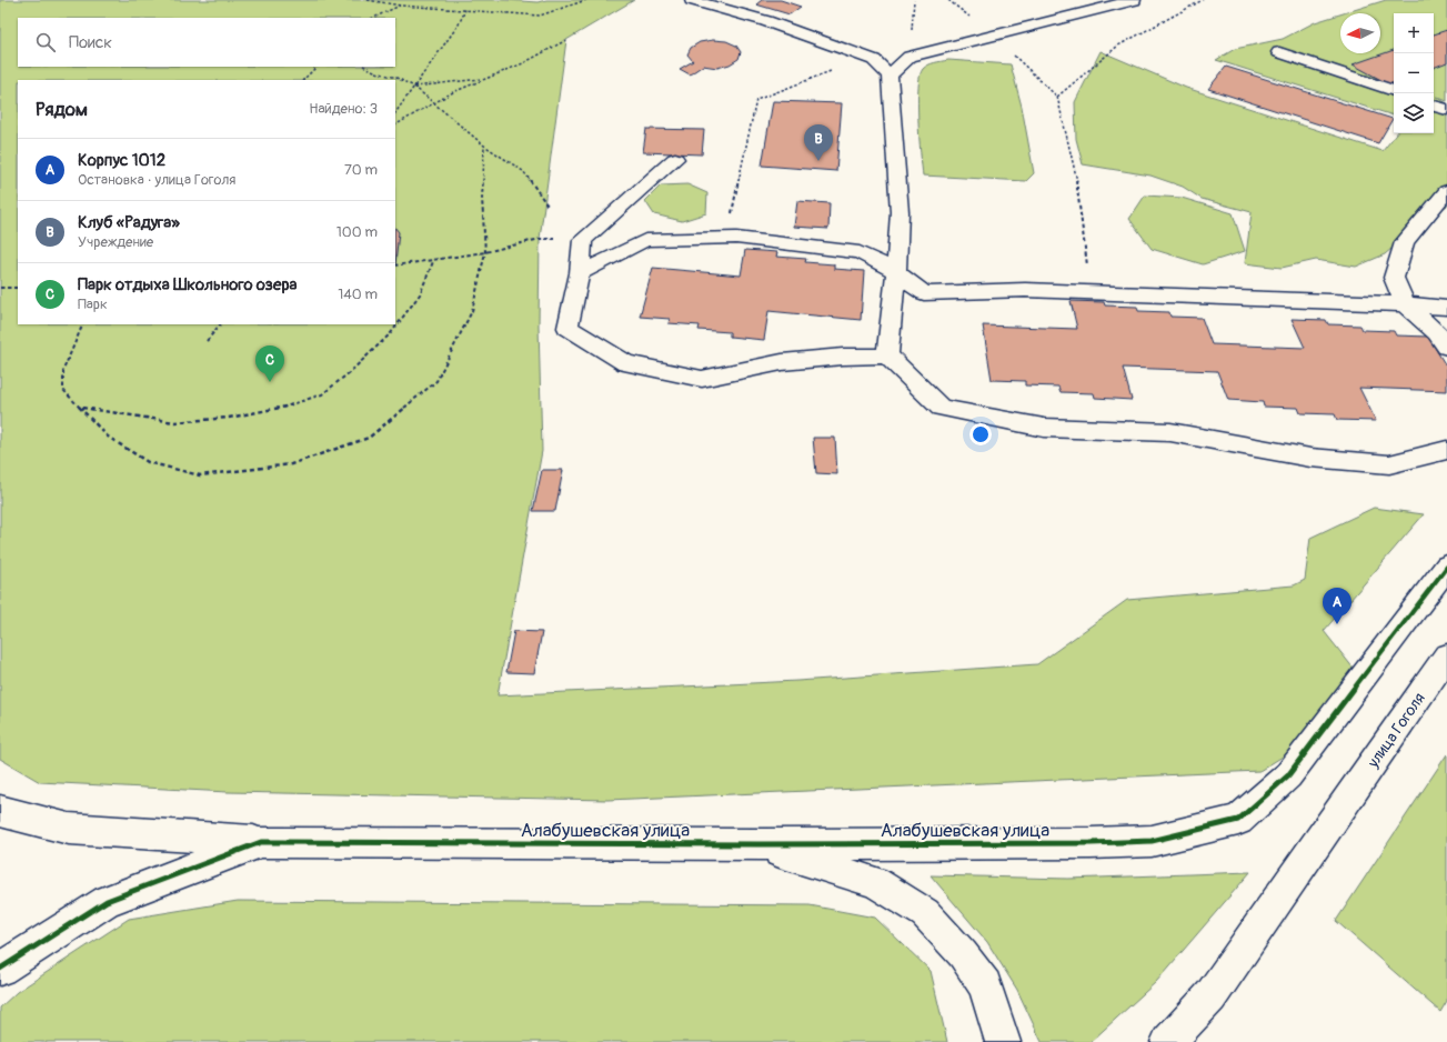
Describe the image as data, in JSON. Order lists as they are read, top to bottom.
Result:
{
  "streets": {
    "street": ["улица Гоголя", "Алабушевская улица"]
  },
  "north": "left",
  "page": {
    "map_buttons": ["+", "−"],
    "search": "Поиск",
    "heading": ["Рядом", "Найдено: 3"],
    "pins": ["B", "C", "A"],
    "list": [
      {
        "mark": "A",
        "name": "Корпус 1012",
        "note": "Остановка · улица Гоголя",
        "value": "70 m"
      },
      {
        "mark": "B",
        "name": "Клуб «Радуга»",
        "note": "Учреждение",
        "value": "100 m"
      },
      {
        "mark": "C",
        "name": "Парк отдыха Школьного озера",
        "note": "Парк",
        "value": "140 m"
      }
    ]
  }
}
